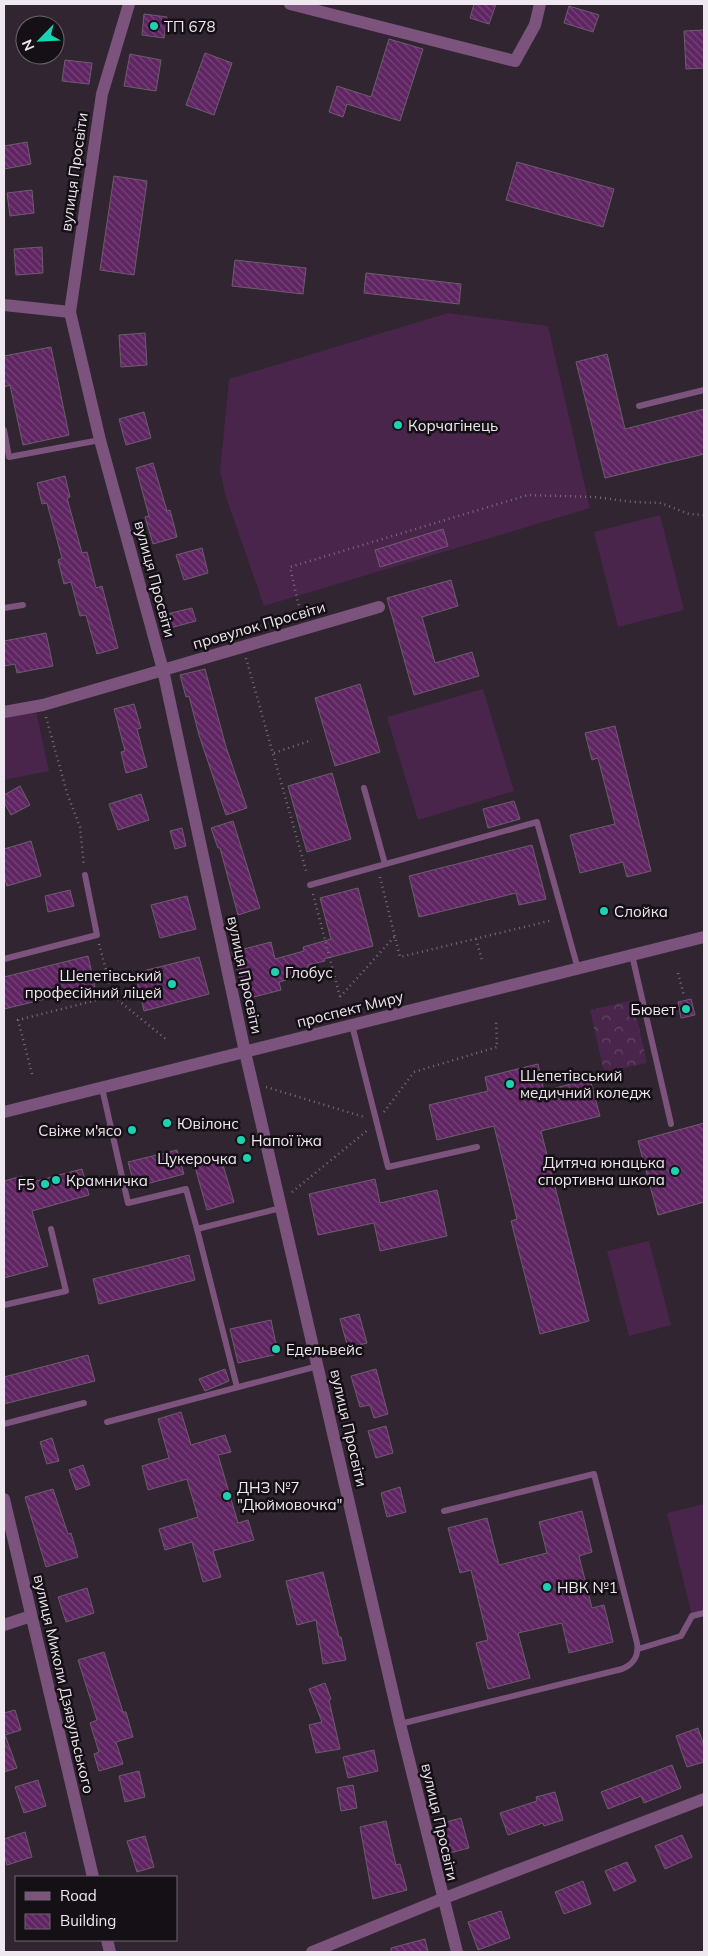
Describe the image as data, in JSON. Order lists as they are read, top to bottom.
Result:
{
  "streets": {
    "street": [
      "вулиця Просвіти",
      "провулок Просвіти",
      "проспект Миру",
      "вулиця Миколи Дзявульського"
    ]
  },
  "crossings": [
    ["вулиця Просвіти", "провулок Просвіти"],
    ["вулиця Просвіти", "проспект Миру"]
  ],
  "places": [
    "ТП 678",
    "Корчагінець",
    "Слойка",
    "Глобус",
    "Шепетівський професійний ліцей",
    "Бювет",
    "Шепетівський медичний коледж",
    "Ювілонс",
    "Свіже м'ясо",
    "Напої їжа",
    "Цукерочка",
    "Дитяча юнацька спортивна школа",
    "Крамничка",
    "F5",
    "Едельвейс",
    "ДНЗ №7 \"Дюймовочка\"",
    "НВК №1"
  ],
  "legend": ["Road", "Building"],
  "north": "bottom left"
}
